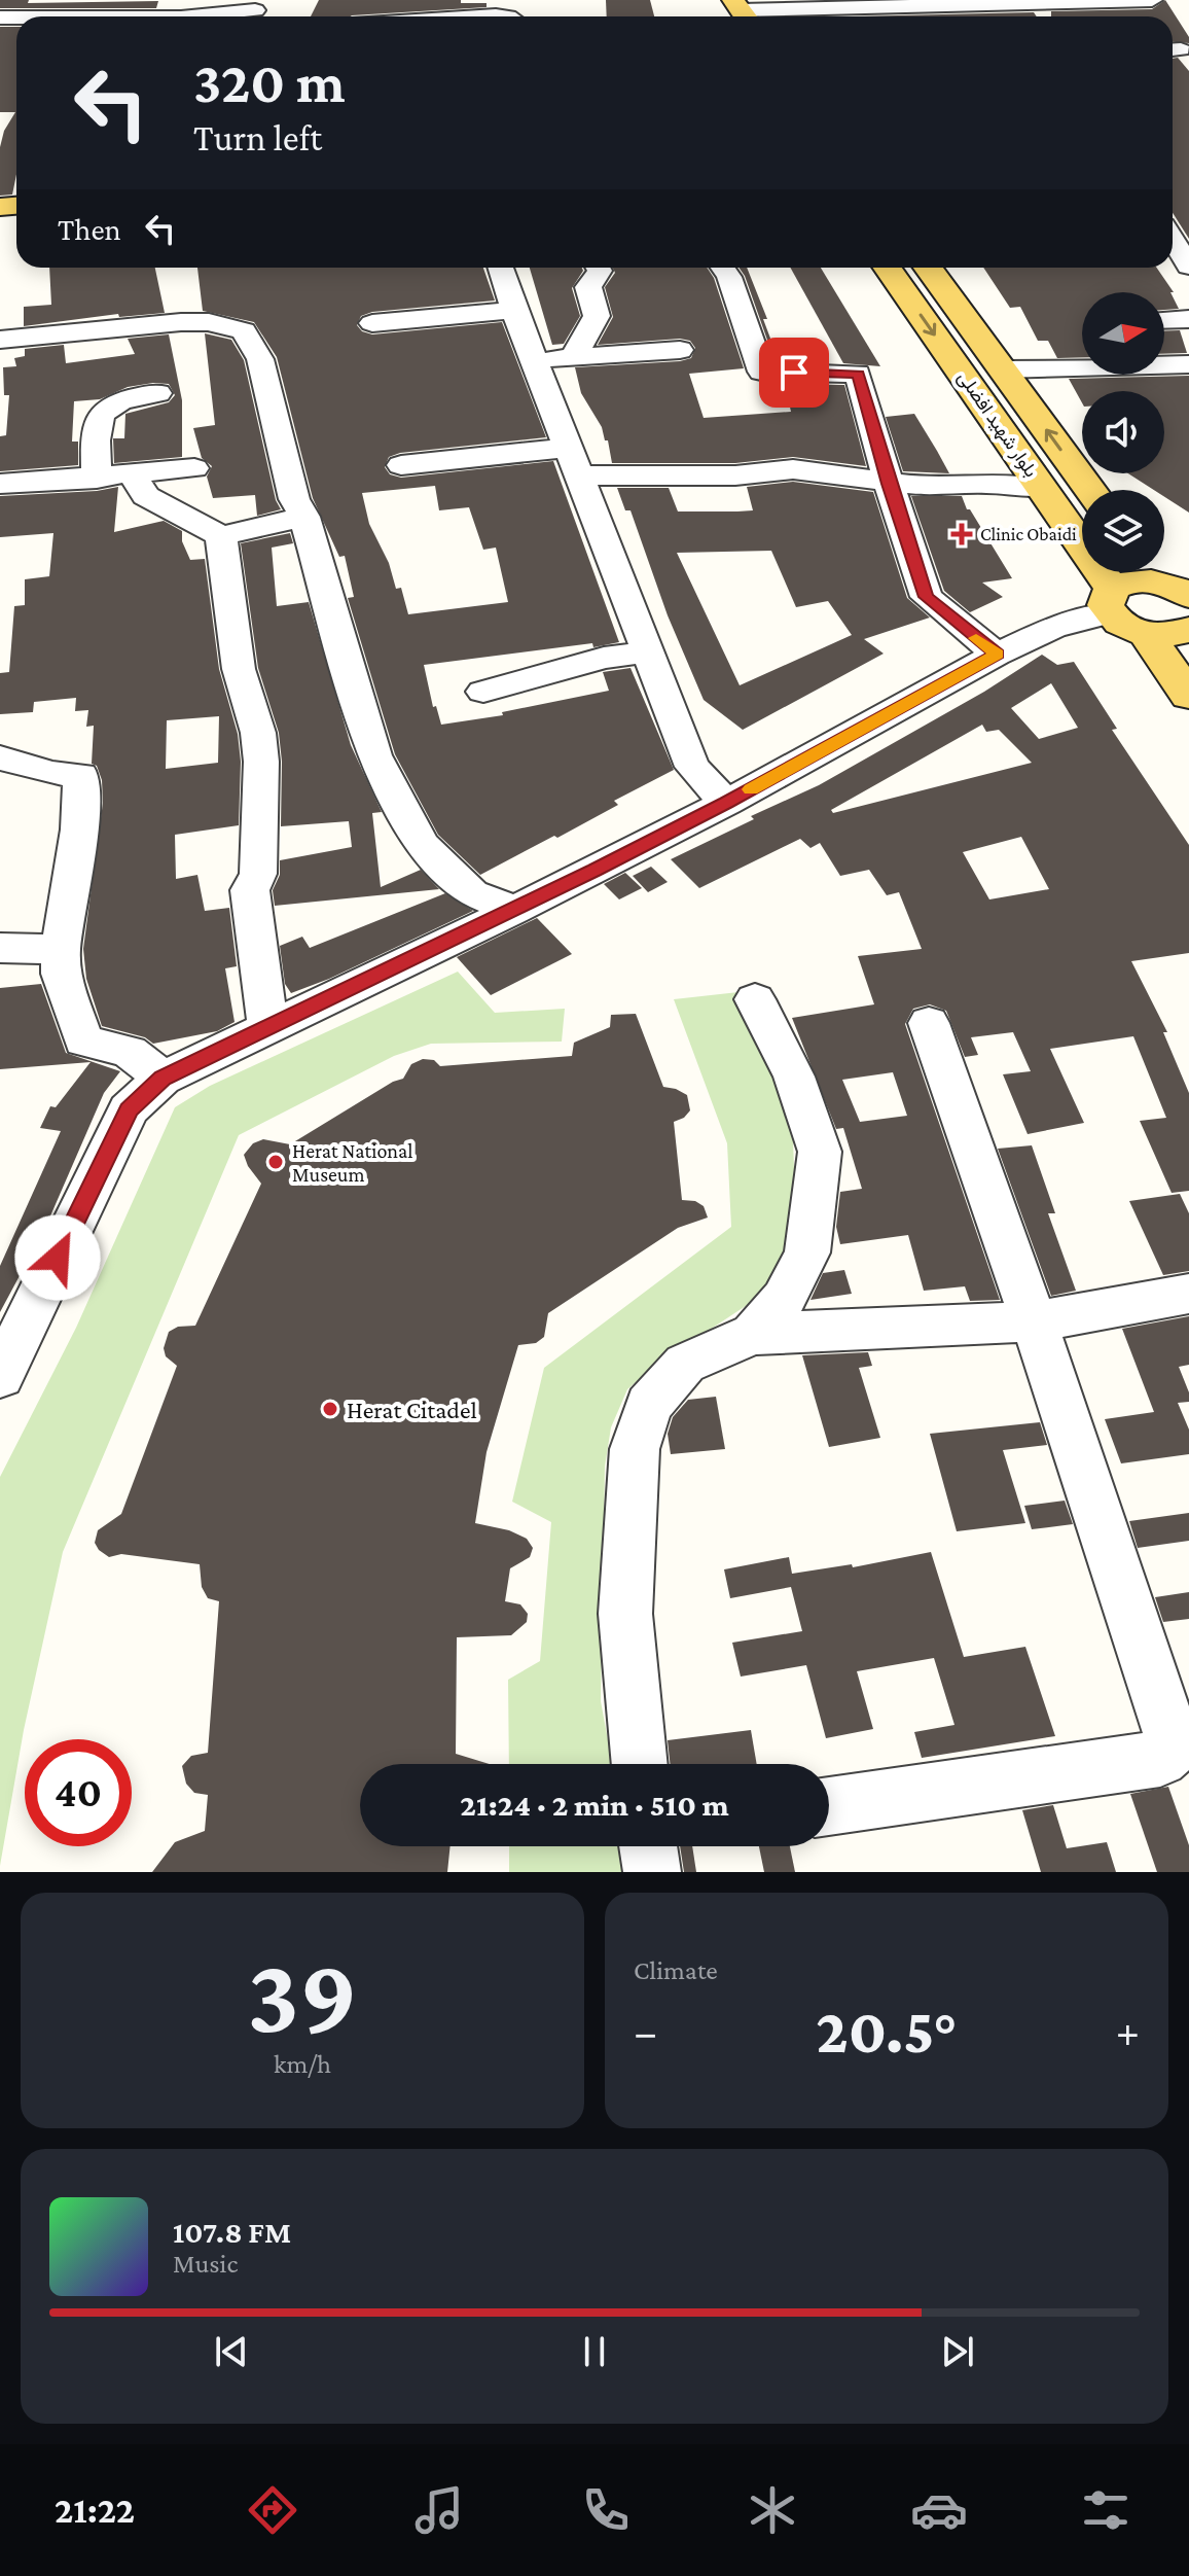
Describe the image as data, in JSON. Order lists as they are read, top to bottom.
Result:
{
  "streets": {
    "main road": ["بلوار شهید افضلی"]
  },
  "places": {
    "health": ["Clinic Obaidi"],
    "other": ["Herat National Museum", "Herat Citadel"]
  },
  "north": "right",
  "page": {
    "turn": ["320 m", "Turn left"],
    "then": "Then",
    "limit": "40",
    "trip": "21:24 · 2 min · 510 m",
    "tile": [
      ["39", "km/h"],
      "Climate"
    ],
    "heat": ["−", "20.5°", "+"],
    "song": ["107.8 FM", "Music"],
    "tabs": "21:22"
  }
}
